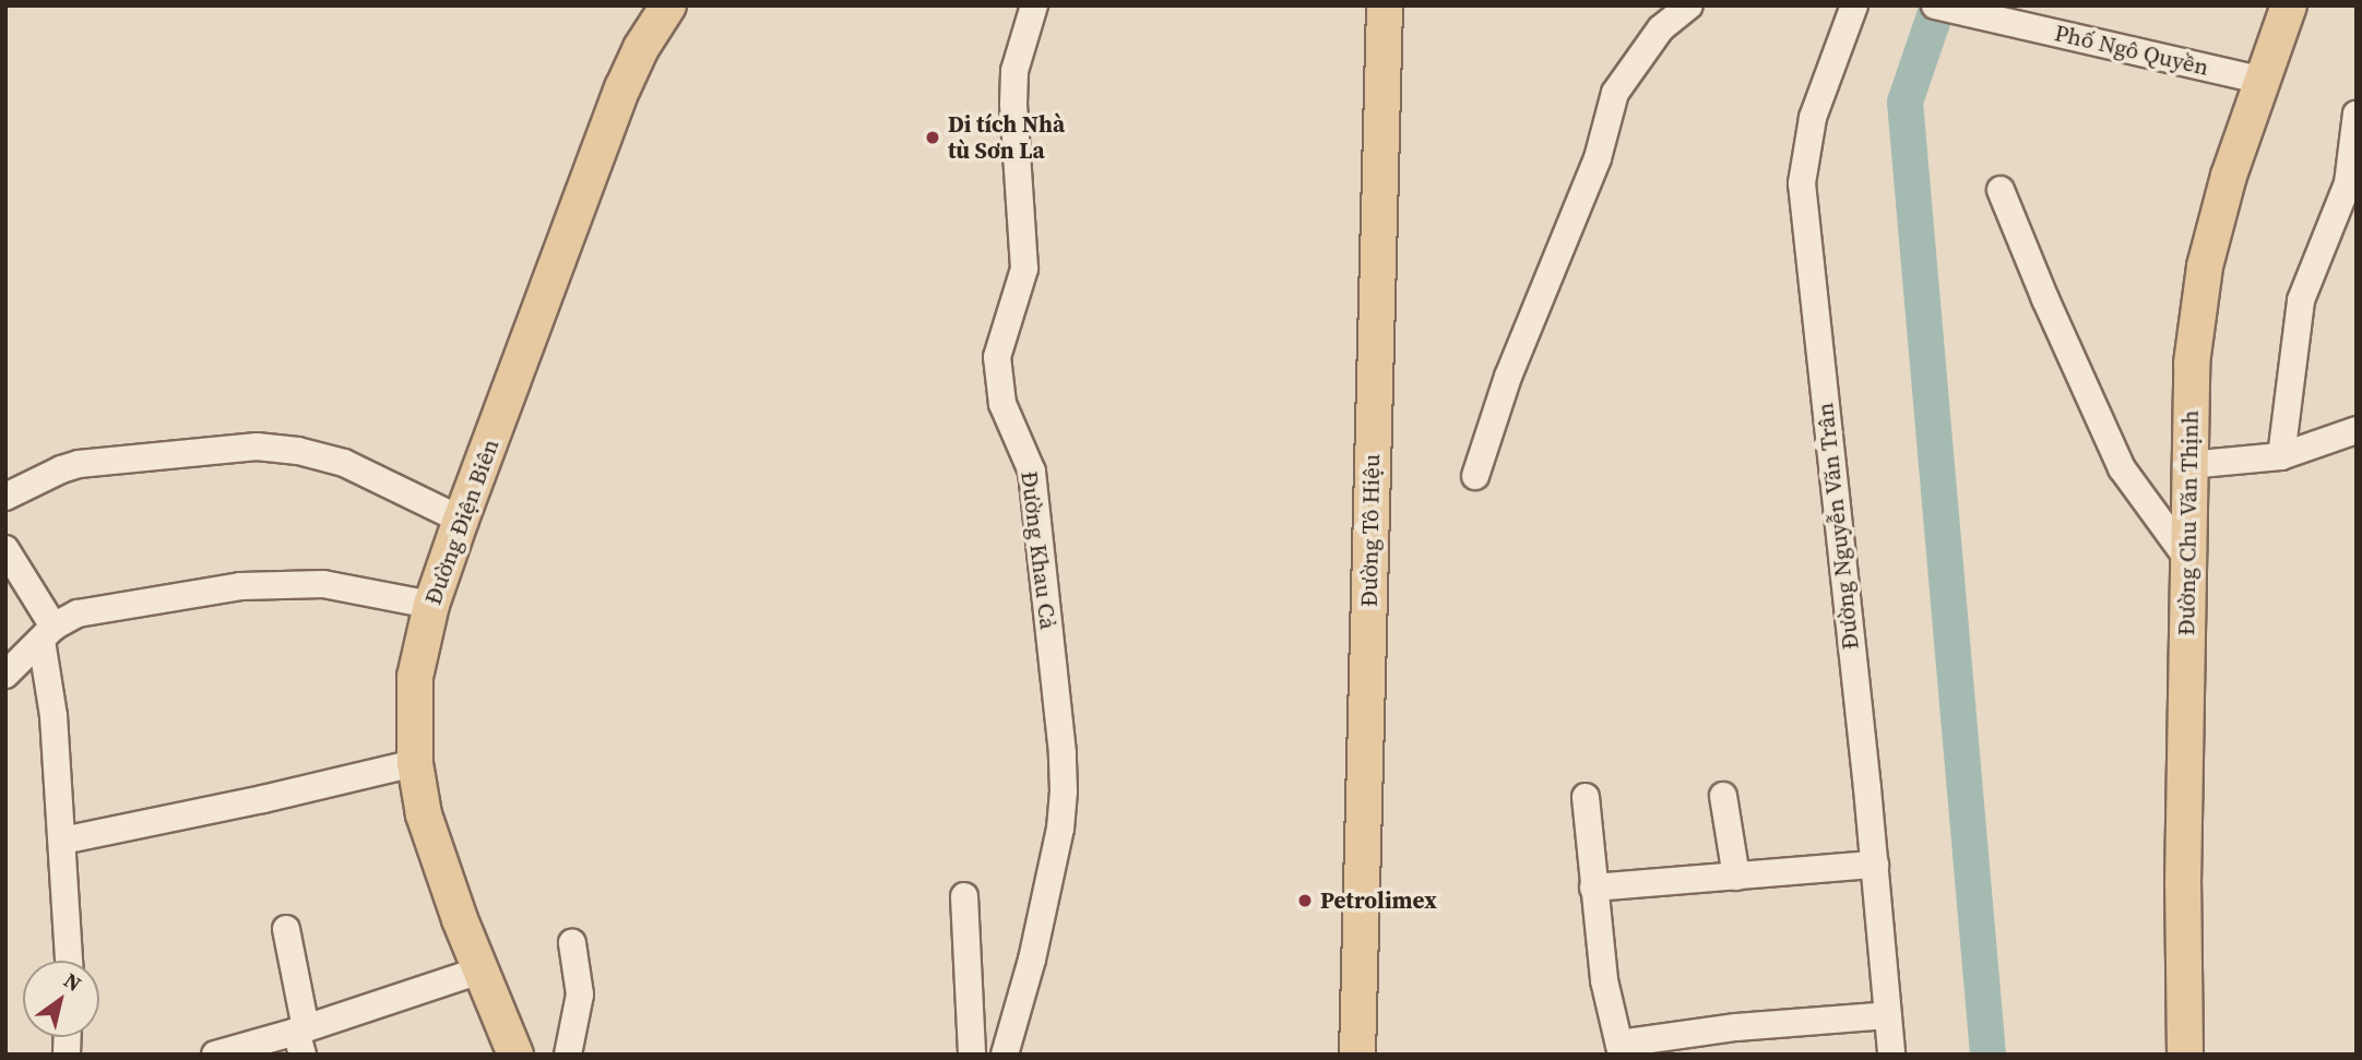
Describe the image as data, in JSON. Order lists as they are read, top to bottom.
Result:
{
  "streets": {
    "main road": ["Đường Điện Biên", "Đường Chu Văn Thịnh", "Đường Tô Hiệu"],
    "street": ["Phố Ngô Quyền", "Đường Nguyễn Văn Trân", "Đường Khau Cả"]
  },
  "crossings": [
    ["Phố Ngô Quyền", "Đường Chu Văn Thịnh"]
  ],
  "places": ["Di tích Nhà tù Sơn La", "Petrolimex"],
  "north": "top right"
}
